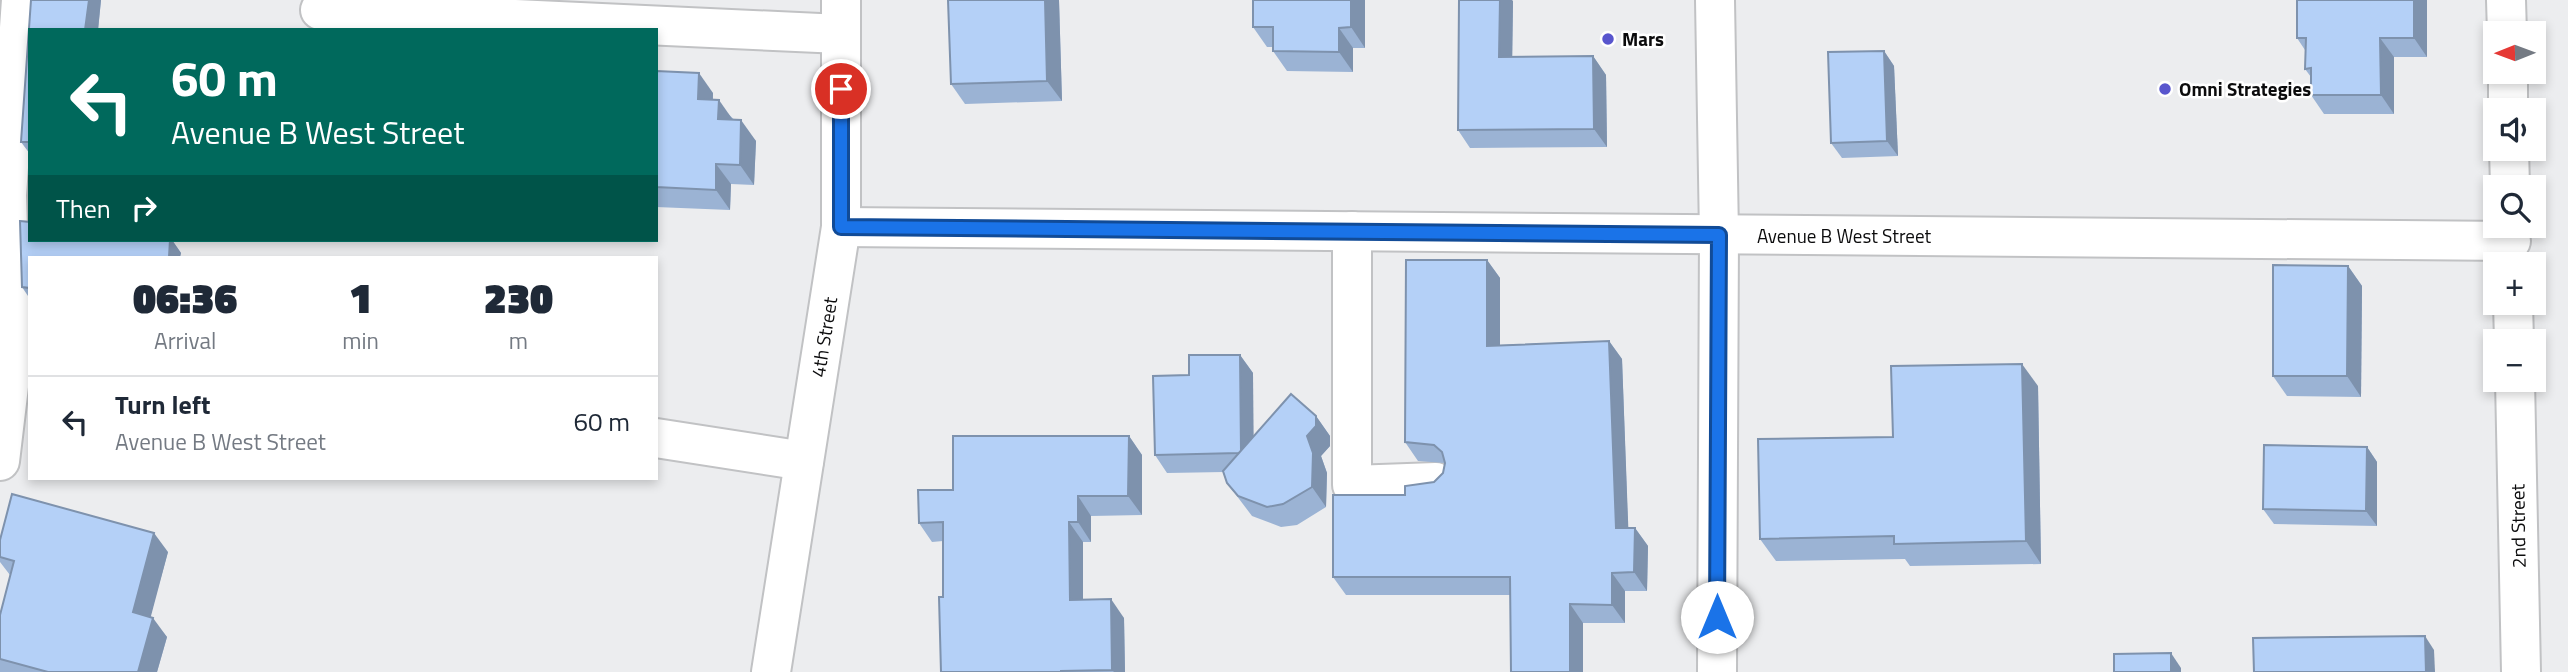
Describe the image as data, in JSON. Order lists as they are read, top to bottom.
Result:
{
  "streets": {
    "street": ["Avenue B West Street", "4th Street", "2nd Street"]
  },
  "crossings": [
    ["Avenue B West Street", "4th Street"]
  ],
  "places": ["Mars", "Omni Strategies"],
  "north": "left",
  "page": {
    "map_buttons": ["+", "−"],
    "turn": ["60 m", "Avenue B West Street"],
    "then": "Then",
    "eta": [
      "06:36",
      "Arrival",
      "1",
      "min",
      "230",
      "m"
    ],
    "list": [
      {
        "name": "Turn left",
        "note": "Avenue B West Street",
        "value": "60 m"
      }
    ]
  }
}
